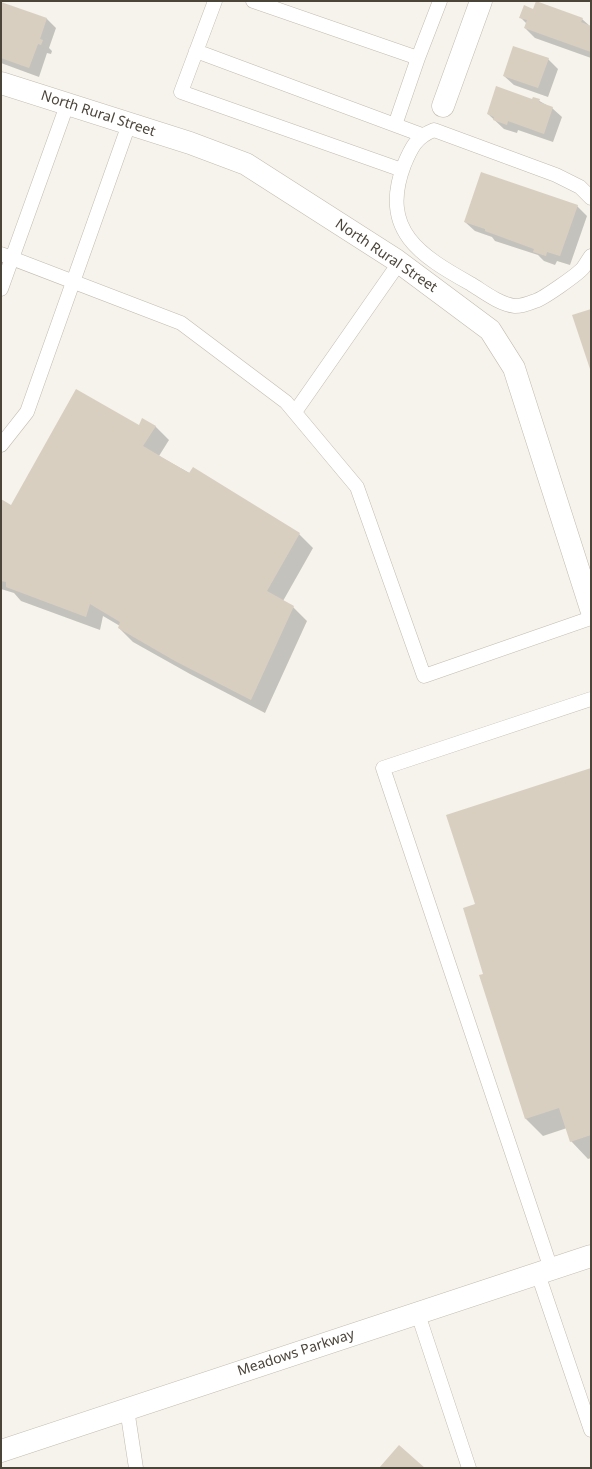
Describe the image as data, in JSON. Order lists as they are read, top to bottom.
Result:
{
  "streets": {
    "street": ["North Rural Street", "Meadows Parkway"]
  }
}
